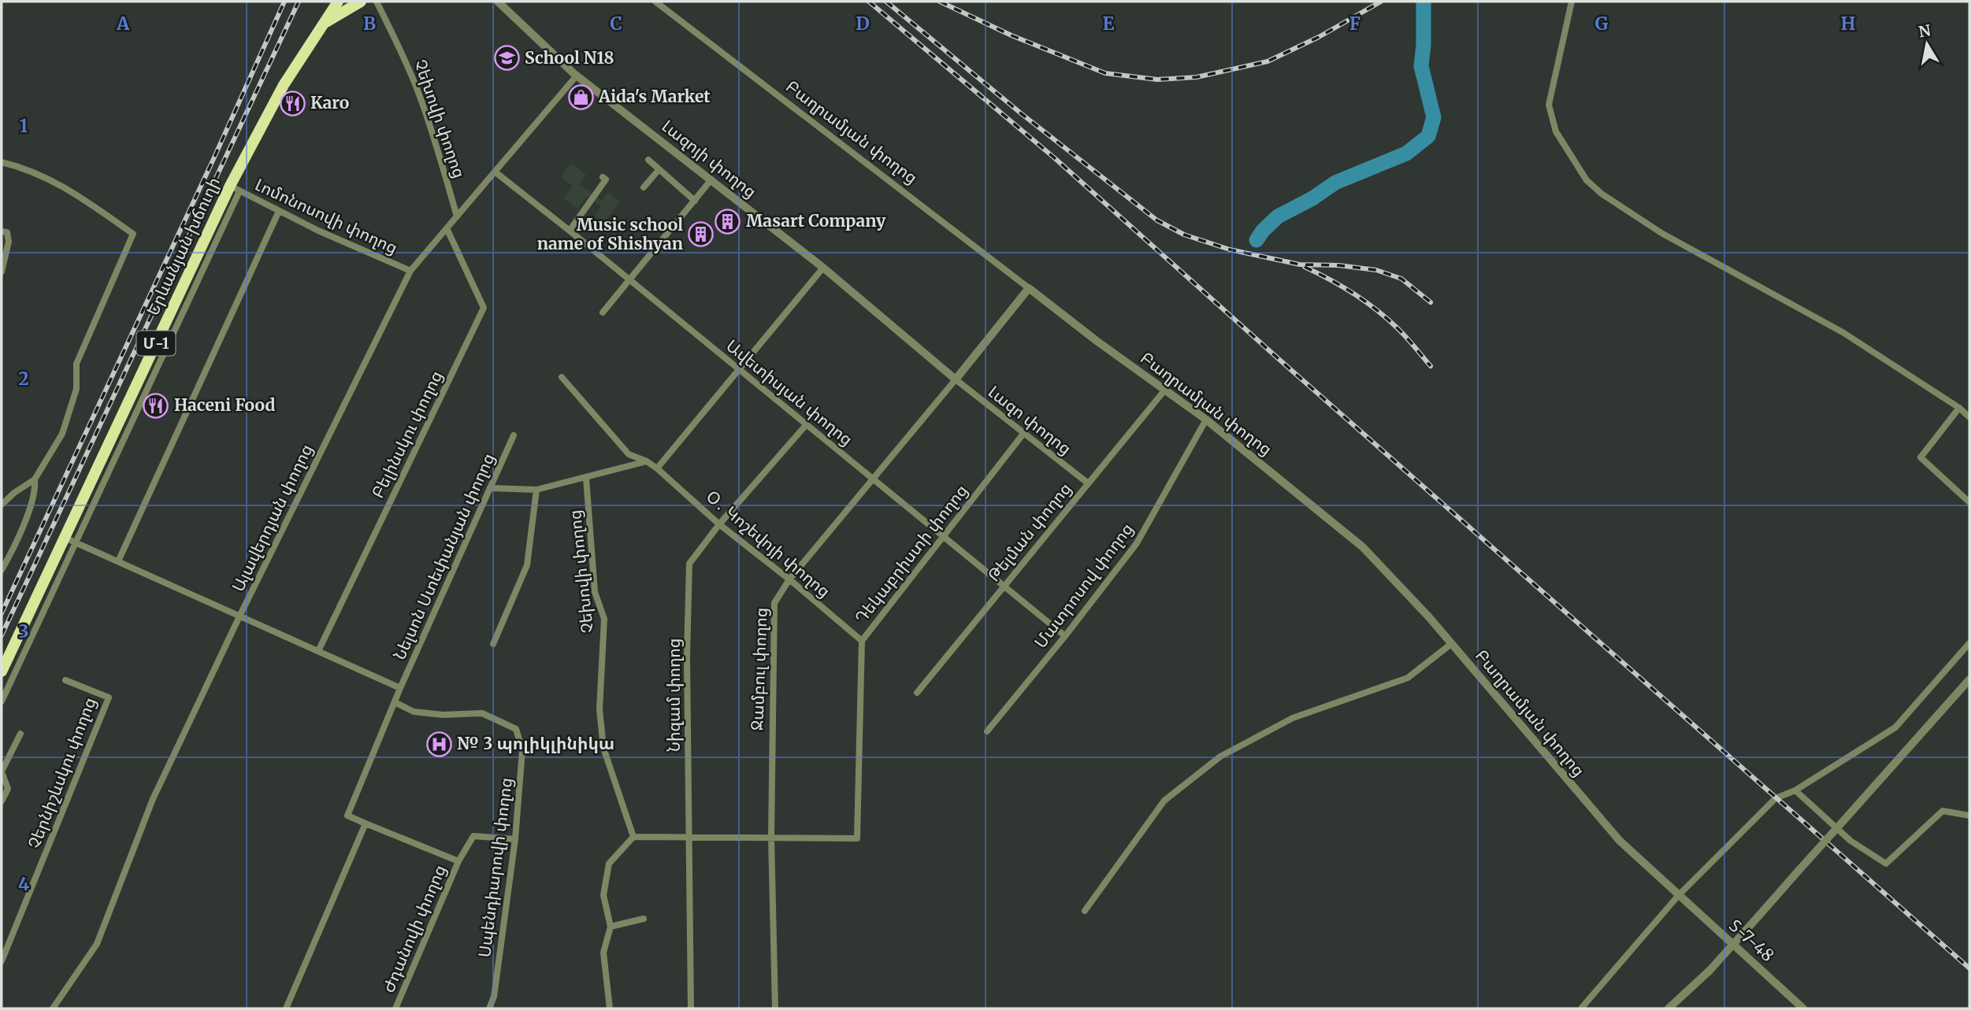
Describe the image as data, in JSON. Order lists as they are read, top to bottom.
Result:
{
  "streets": {
    "highway": ["Երևանյան խճուղի", "Մ-1"],
    "street": [
      "Չեխովի փողոց",
      "Բաղրամյան փողոց",
      "Լազոյի փողոց",
      "Լոմոնոսովի փողոց",
      "Ավետիսյան փողոց",
      "Լազո փողոց",
      "Բելինսկու փողոց",
      "Ալավերդյան փողոց",
      "Թելման փողոց",
      "Օ․ Կոշեվոյի փողոց",
      "Դեկաբրիստի փողոց",
      "Նելսոն Ստեփանյան փողոց",
      "Մատրոսով փողոց",
      "Ջամբուլ փողոց",
      "Նիզամ փողոց",
      "Չերնիշևսկու փողոց",
      "Սպենդիարովի փողոց",
      "Ժդանովի փողոց",
      "Տ-7-48"
    ]
  },
  "crossings": [
    ["Չեխովի փողոց", "Ալավերդյան փողոց"],
    ["Բաղրամյան փողոց", "Թելման փողոց"],
    ["Բաղրամյան փողոց", "Մատրոսով փողոց"],
    ["Բաղրամյան փողոց", "Ջամբուլ փողոց"],
    ["Բաղրամյան փողոց", "Տ-7-48"],
    ["Լազոյի փողոց", "Լազո փողոց"],
    ["Լազոյի փողոց", "Ալավերդյան փողոց"],
    ["Լազոյի փողոց", "Ջամբուլ փողոց"],
    ["Լոմոնոսովի փողոց", "Երևանյան խճուղի"],
    ["Լոմոնոսովի փողոց", "Ալավերդյան փողոց"],
    ["Ավետիսյան փողոց", "Ալավերդյան փողոց"],
    ["Ավետիսյան փողոց", "Թելման փողոց"],
    ["Ավետիսյան փողոց", "Դեկաբրիստի փողոց"],
    ["Ավետիսյան փողոց", "Մատրոսով փողոց"],
    ["Ավետիսյան փողոց", "Ջամբուլ փողոց"],
    ["Ավետիսյան փողոց", "Նիզամ փողոց"],
    ["Լազո փողոց", "Թելման փողոց"],
    ["Լազո փողոց", "Դեկաբրիստի փողոց"],
    ["Լազո փողոց", "Ջամբուլ փողոց"],
    ["Բելինսկու փողոց", "Ալավերդյան փողոց"],
    ["Օ․ Կոշեվոյի փողոց", "Դեկաբրիստի փողոց"],
    ["Օ․ Կոշեվոյի փողոց", "Ջամբուլ փողոց"],
    ["Օ․ Կոշեվոյի փողոց", "Նիզամ փողոց"],
    ["Դեկաբրիստի փողոց", "Ջամբուլ փողոց"],
    ["Նելսոն Ստեփանյան փողոց", "Սպենդիարովի փողոց"],
    ["Նելսոն Ստեփանյան փողոց", "Ժդանովի փողոց"]
  ],
  "places": {
    "school or university": ["School N18"],
    "shop": ["Aida's Market"],
    "restaurant": ["Karo", "Haceni Food"],
    "building": ["Masart Company", "Music school name of Shishyan"],
    "hospital": ["№ 3 պոլիկլինիկա"]
  },
  "north": "top",
  "grid": {
    "columns": [
      "A",
      "B",
      "C",
      "D",
      "E",
      "F",
      "G",
      "H"
    ],
    "rows": [
      "1",
      "2",
      "3",
      "4"
    ]
  }
}
